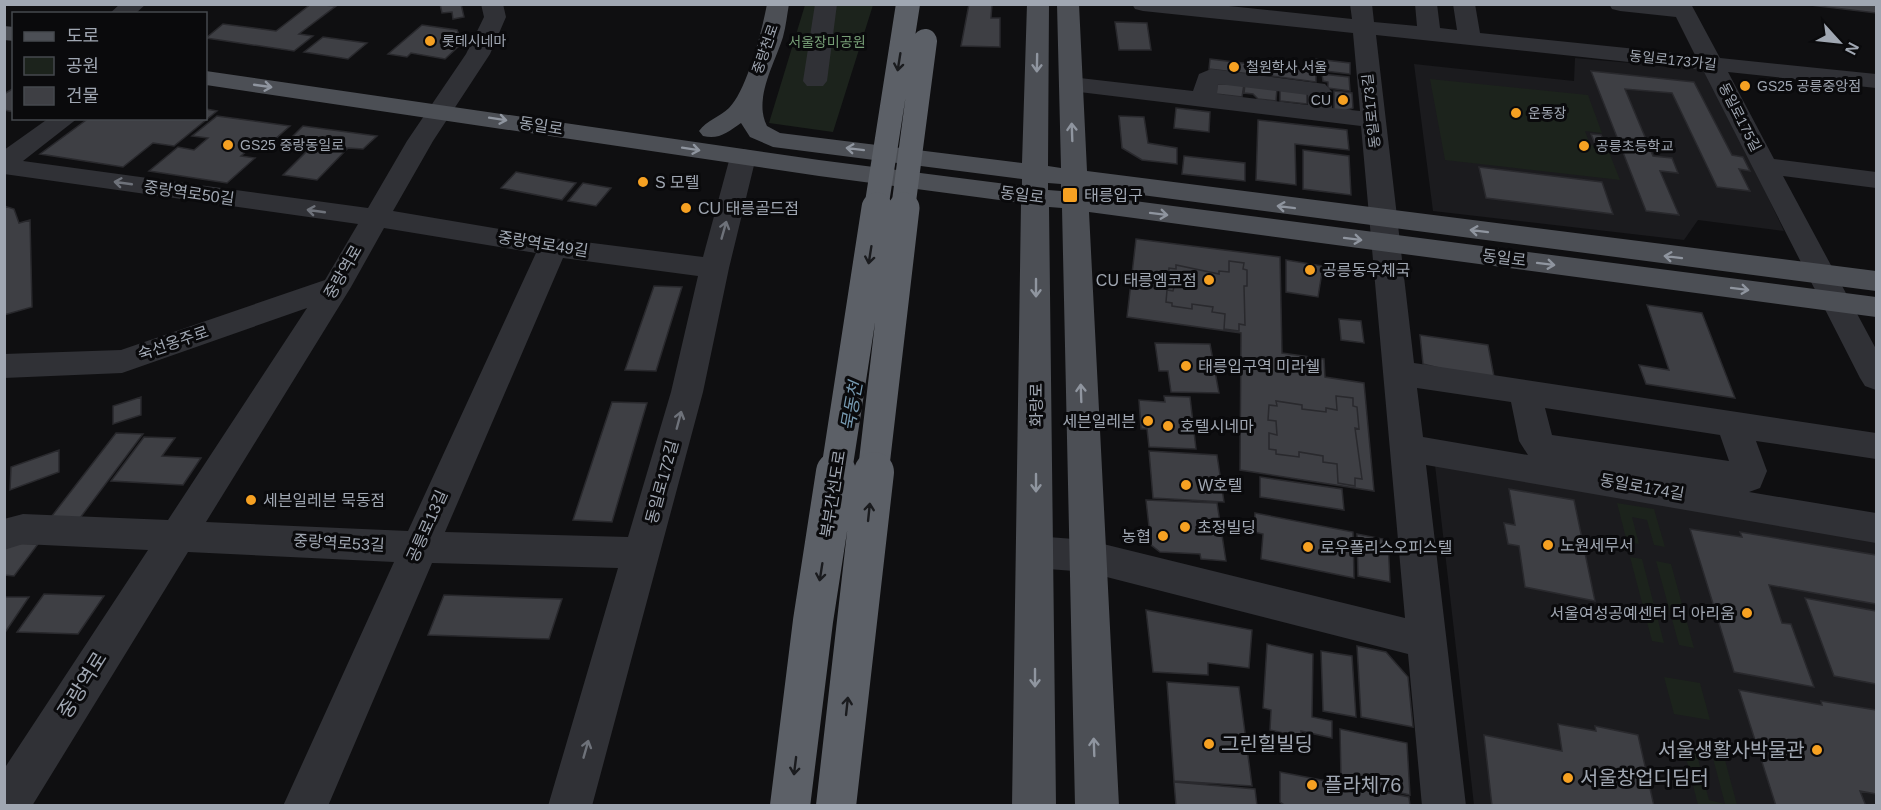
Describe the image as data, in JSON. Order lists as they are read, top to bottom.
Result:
{
  "streets": {
    "highway": ["북부간선도로"],
    "main road": ["중랑천로", "동일로", "화랑로"],
    "street": [
      "동일로173가길",
      "동일로173길",
      "동일로175길",
      "중랑역로50길",
      "중랑역로49길",
      "중랑역로",
      "숙선옹주로",
      "동일로172길",
      "동일로174길",
      "공릉로13길",
      "중랑역로53길"
    ]
  },
  "crossings": [
    ["동일로173가길", "동일로173길"],
    ["동일로173가길", "동일로175길"],
    ["동일로173길", "동일로"],
    ["동일로175길", "동일로"],
    ["동일로", "중랑역로"],
    ["동일로", "화랑로"],
    ["동일로", "동일로172길"],
    ["중랑역로50길", "중랑역로49길"],
    ["중랑역로50길", "중랑역로"],
    ["중랑역로49길", "중랑역로"],
    ["중랑역로49길", "동일로172길"],
    ["중랑역로49길", "공릉로13길"],
    ["중랑역로", "숙선옹주로"],
    ["중랑역로", "중랑역로53길"],
    ["동일로172길", "중랑역로53길"],
    ["공릉로13길", "중랑역로53길"]
  ],
  "one_way": ["중랑역로50길", "동일로172길"],
  "water": ["묵동천"],
  "parks": ["서울장미공원"],
  "places": {
    "other": [
      "롯데시네마",
      "철원학사 서울",
      "GS25 공릉중앙점",
      "CU",
      "운동장",
      "GS25 중랑동일로",
      "공릉초등학교",
      "S 모텔",
      "CU 태릉골드점",
      "공릉동우체국",
      "CU 태릉엠코점",
      "태릉입구역 미라쉘",
      "세븐일레븐",
      "호텔시네마",
      "W호텔",
      "세븐일레븐 묵동점",
      "초정빌딩",
      "농협",
      "노원세무서",
      "로우폴리스오피스텔",
      "서울여성공예센터 더 아리움",
      "그린힐빌딩",
      "서울생활사박물관",
      "서울창업디딤터",
      "플라체76"
    ],
    "transit": ["태릉입구"]
  },
  "legend": ["도로", "공원", "건물"],
  "north": "bottom right"
}
